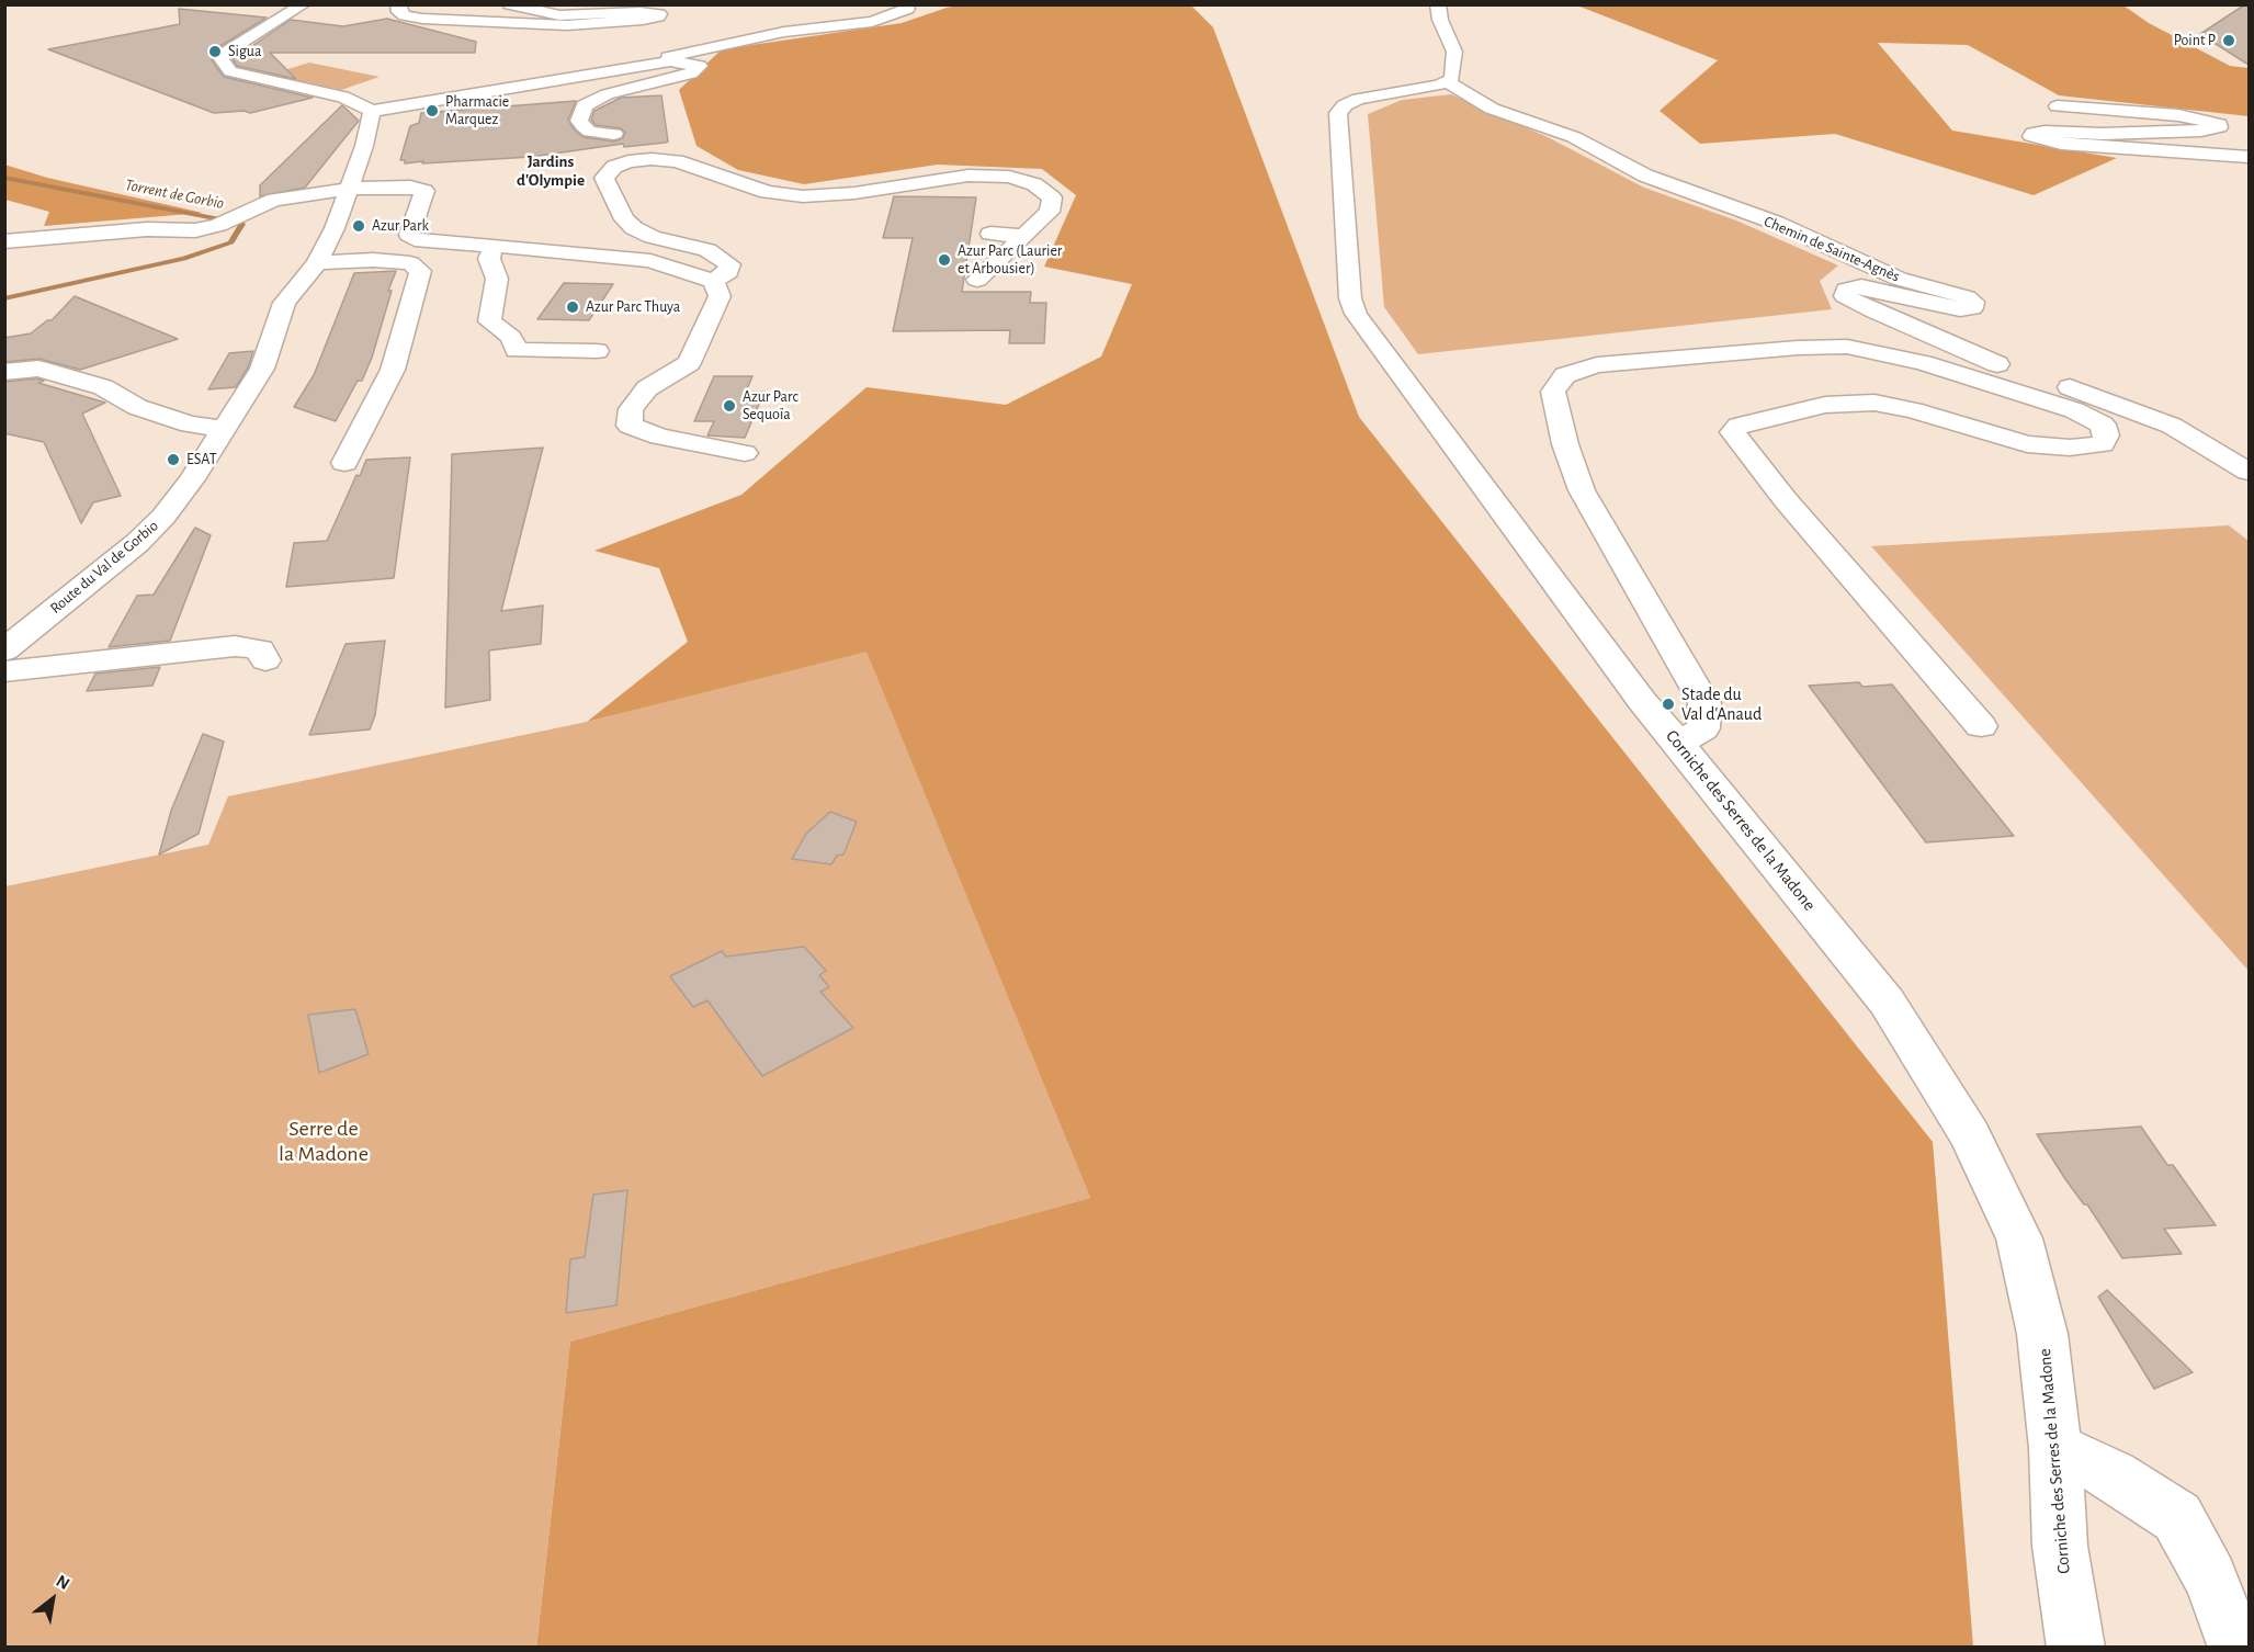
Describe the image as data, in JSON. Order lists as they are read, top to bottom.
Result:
{
  "streets": {
    "street": ["Chemin de Sainte-Agnès", "Route du Val de Gorbio", "Corniche des Serres de la Madone"]
  },
  "crossings": [
    ["Chemin de Sainte-Agnès", "Corniche des Serres de la Madone"]
  ],
  "districts": ["Jardins d'Olympie"],
  "water": ["Torrent de Gorbio"],
  "parks": ["Serre de la Madone"],
  "places": [
    "Point P",
    "Sigua",
    "Pharmacie Marquez",
    "Azur Park",
    "Azur Parc (Laurier et Arbousier)",
    "Azur Parc Thuya",
    "Azur Parc Sequoïa",
    "ESAT",
    "Stade du Val d'Anaud"
  ],
  "north": "top right"
}
